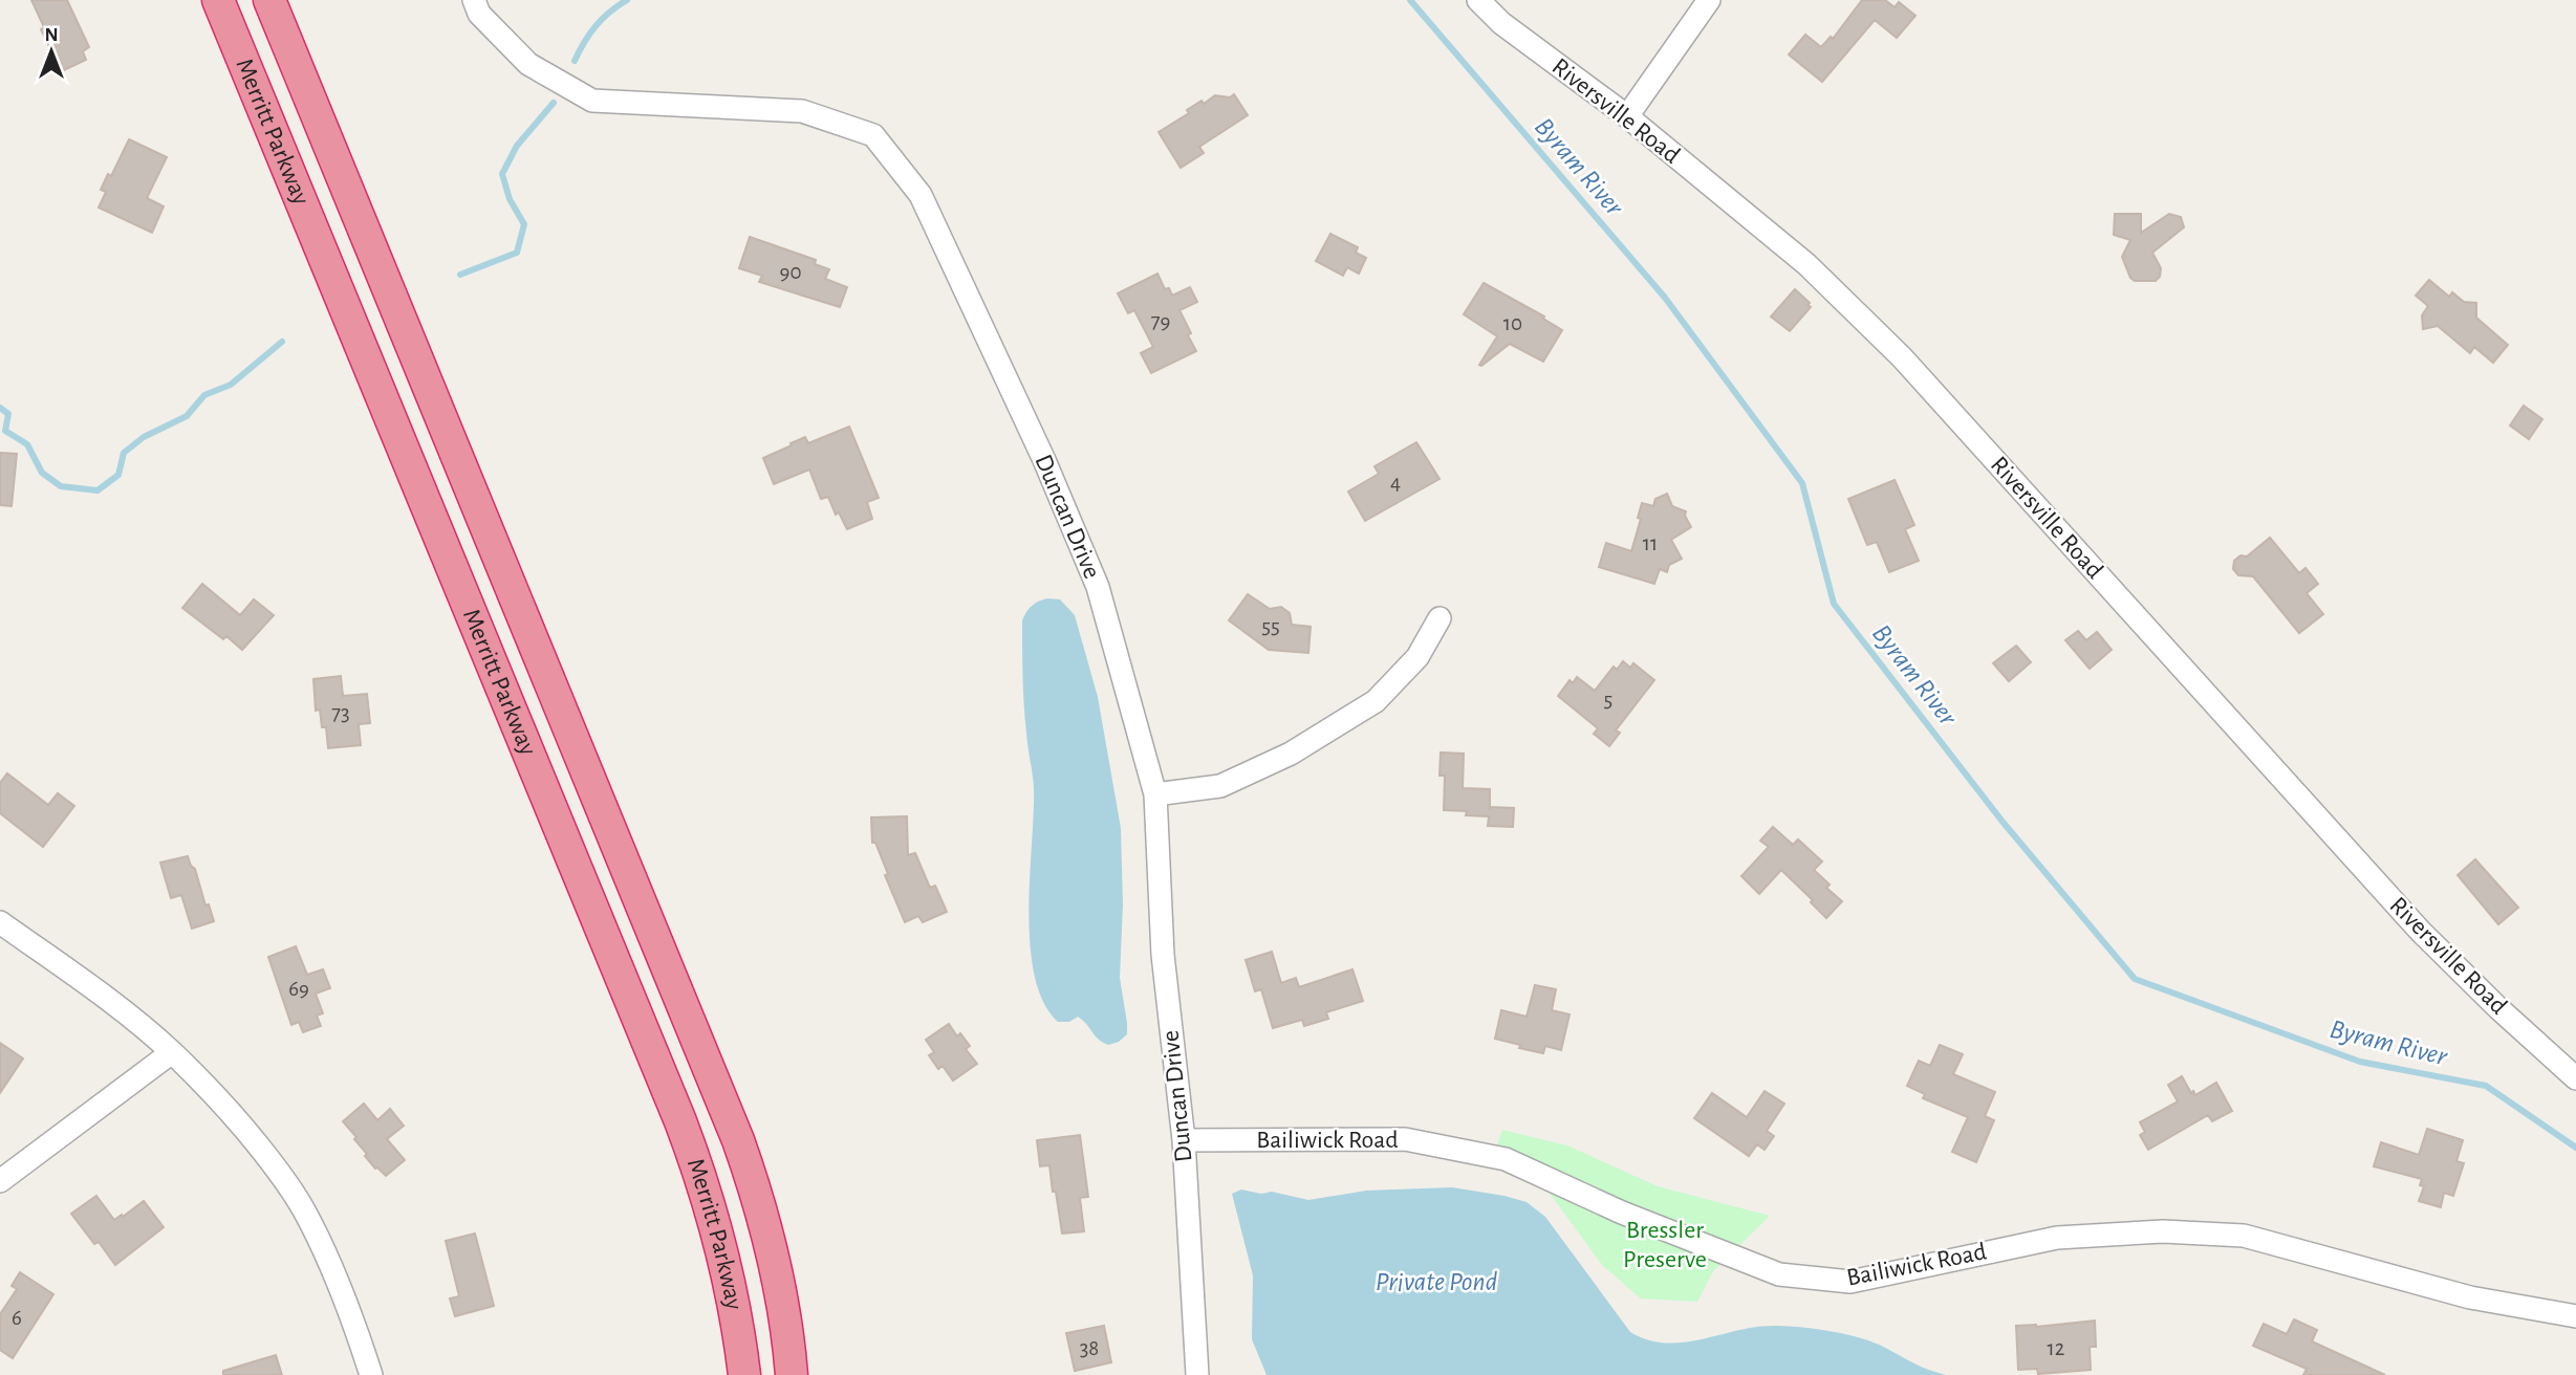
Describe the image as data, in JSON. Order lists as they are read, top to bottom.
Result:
{
  "streets": {
    "highway": ["Merritt Parkway"],
    "street": ["Riversville Road", "Duncan Drive", "Bailiwick Road"]
  },
  "crossings": [
    ["Duncan Drive", "Bailiwick Road"]
  ],
  "water": ["Byram River", "Private Pond"],
  "parks": ["Bressler Preserve"],
  "house_numbers": [
    "90",
    "79",
    "10",
    "4",
    "11",
    "55",
    "5",
    "73",
    "69",
    "6",
    "38",
    "12"
  ],
  "north": "top"
}
